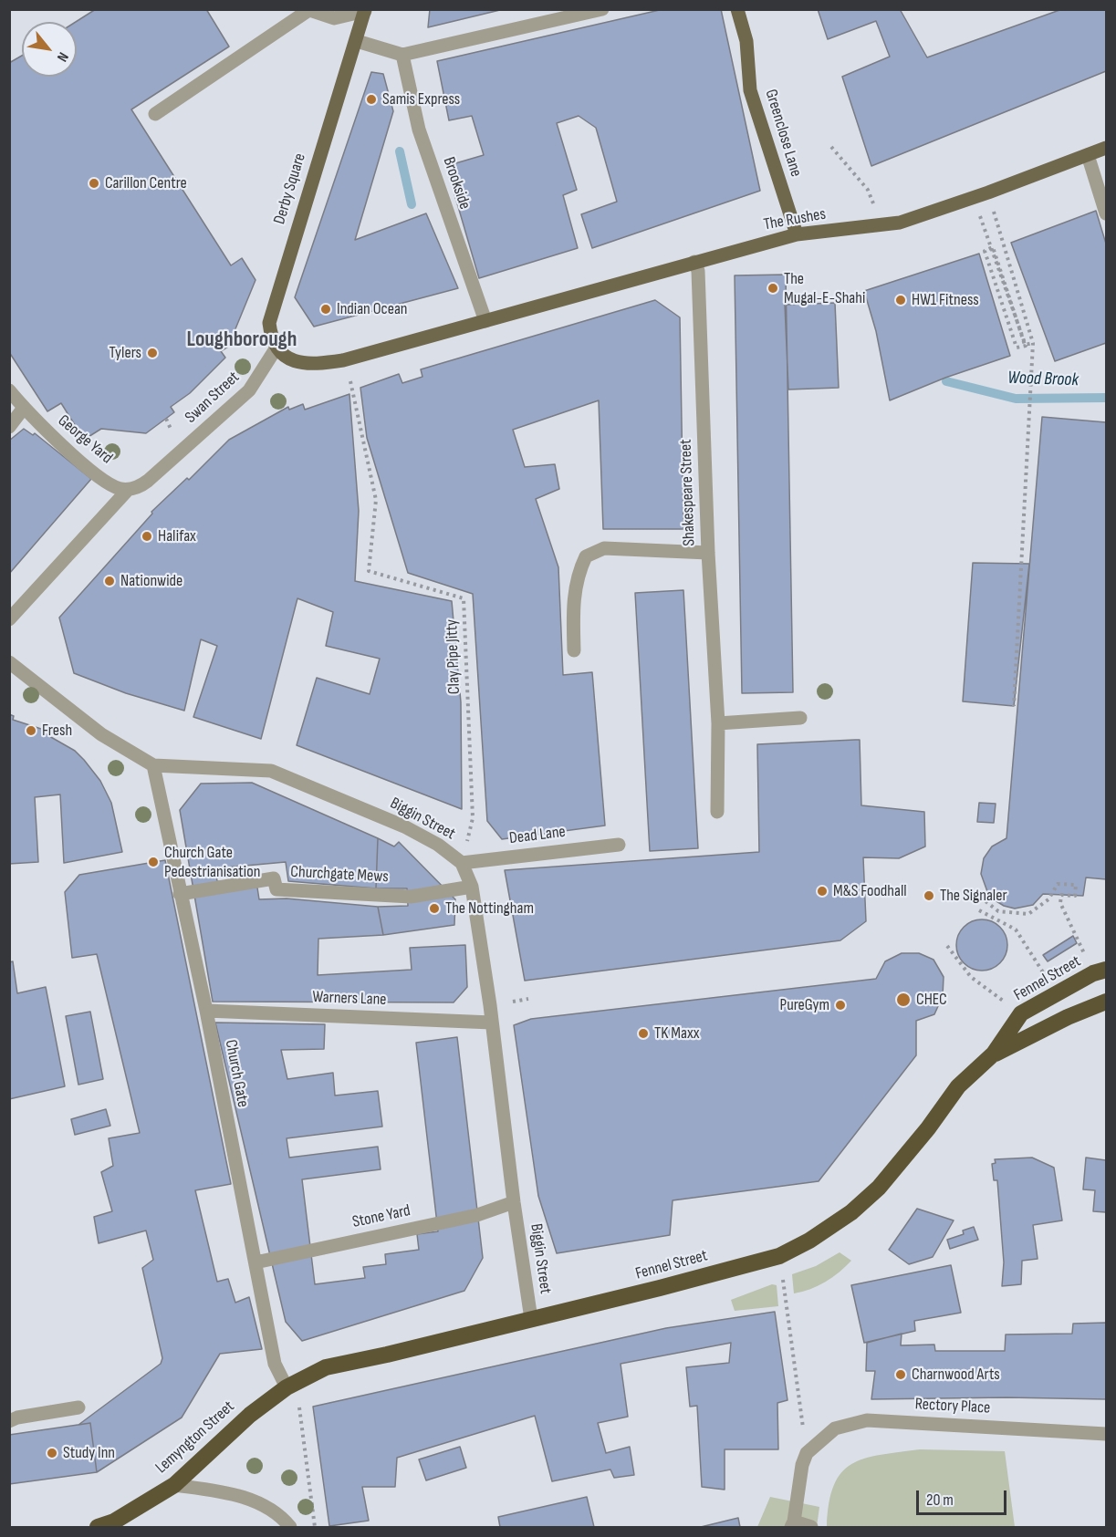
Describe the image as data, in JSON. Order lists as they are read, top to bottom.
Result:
{
  "streets": {
    "highway": ["Fennel Street", "Lemyngton Street"],
    "main road": ["Greenclose Lane", "Derby Square", "The Rushes"],
    "street": [
      "Brookside",
      "Swan Street",
      "George Yard",
      "Shakespeare Street",
      "Biggin Street",
      "Dead Lane",
      "Churchgate Mews",
      "Warners Lane",
      "Church Gate",
      "Stone Yard",
      "Rectory Place"
    ],
    "path": ["Clay Pipe Jitty"]
  },
  "crossings": [
    ["Greenclose Lane", "The Rushes"],
    ["Brookside", "The Rushes"],
    ["Derby Square", "Swan Street"],
    ["The Rushes", "Shakespeare Street"],
    ["Swan Street", "George Yard"],
    ["Clay Pipe Jitty", "Biggin Street"],
    ["Clay Pipe Jitty", "Dead Lane"],
    ["Biggin Street", "Dead Lane"],
    ["Biggin Street", "Churchgate Mews"],
    ["Biggin Street", "Fennel Street"],
    ["Biggin Street", "Warners Lane"],
    ["Biggin Street", "Church Gate"],
    ["Biggin Street", "Stone Yard"],
    ["Churchgate Mews", "Church Gate"],
    ["Fennel Street", "Church Gate"],
    ["Fennel Street", "Lemyngton Street"],
    ["Warners Lane", "Church Gate"],
    ["Church Gate", "Stone Yard"],
    ["Church Gate", "Lemyngton Street"]
  ],
  "districts": ["Loughborough"],
  "water": ["Wood Brook"],
  "places": [
    "Samis Express",
    "Carillon Centre",
    "The Mugal-E-Shahi",
    "HW1 Fitness",
    "Indian Ocean",
    "Tylers",
    "Halifax",
    "Nationwide",
    "Fresh",
    "Church Gate Pedestrianisation",
    "M&S Foodhall",
    "The Signaler",
    "The Nottingham",
    "CHEC",
    "PureGym",
    "TK Maxx",
    "Charnwood Arts",
    "Study Inn"
  ],
  "scale_bar": "20 m",
  "north": "bottom right"
}
